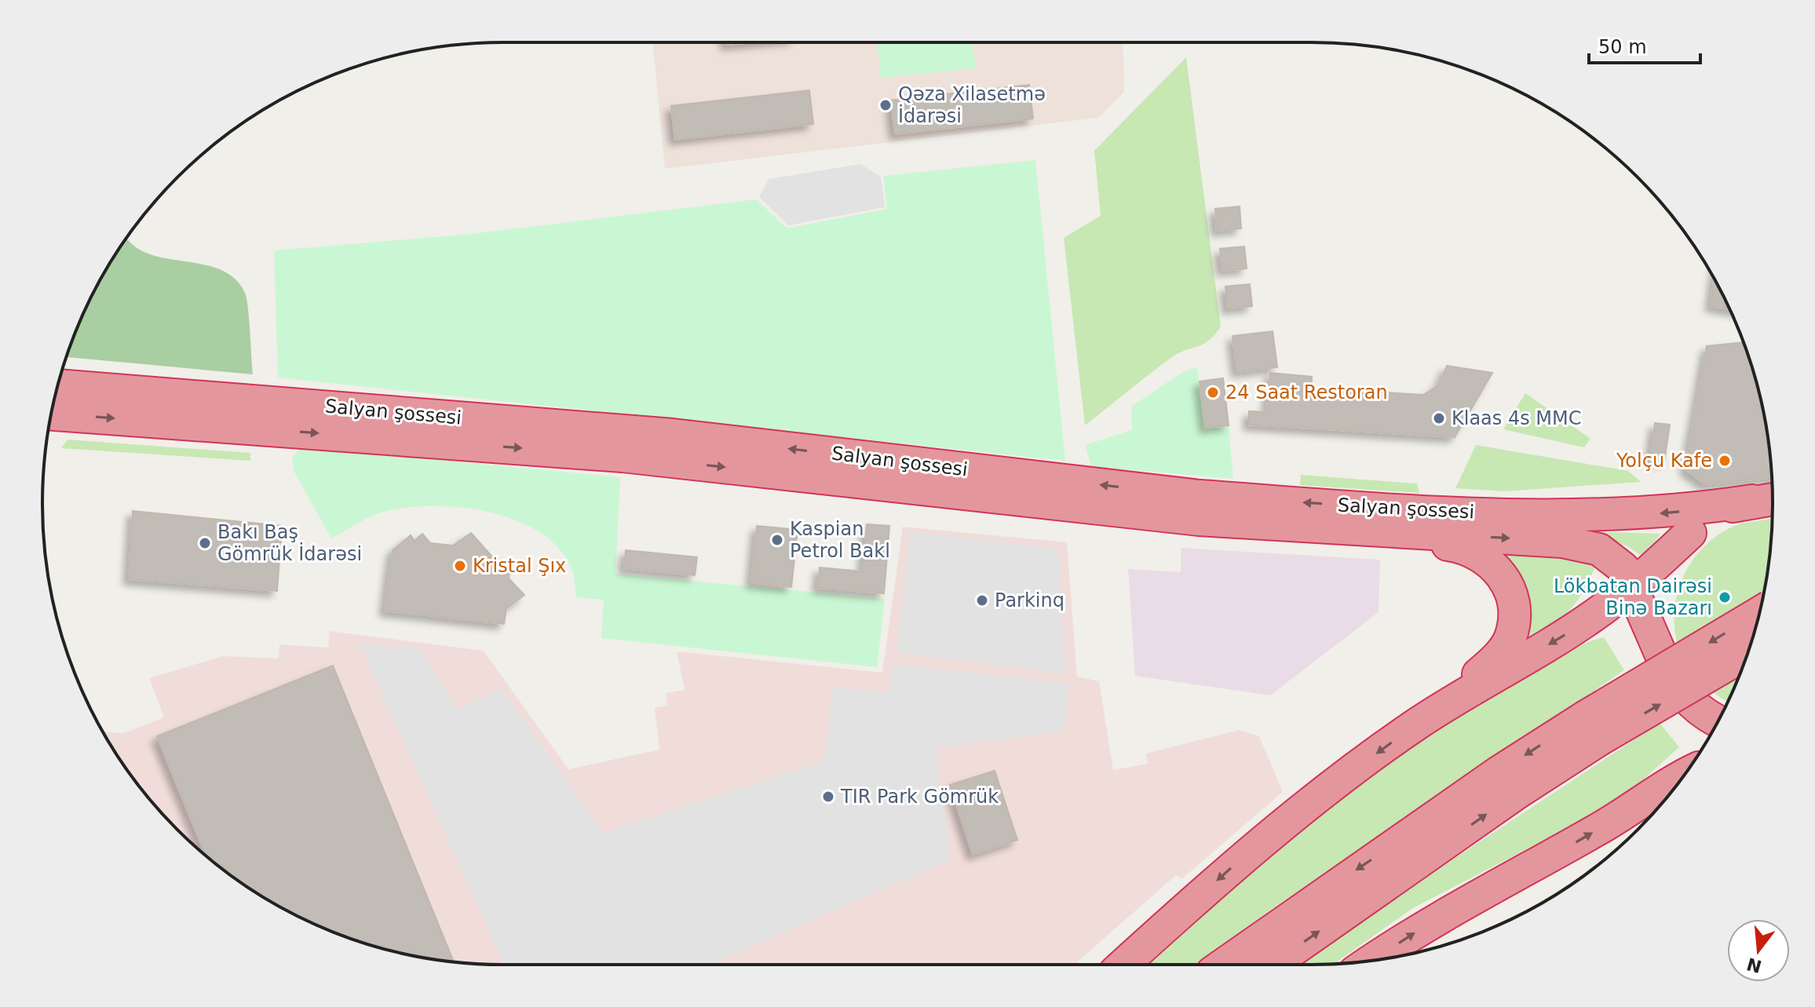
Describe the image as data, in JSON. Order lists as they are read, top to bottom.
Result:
{
  "streets": {
    "highway": ["Salyan şossesi"]
  },
  "places": [
    "Qəza Xilasetmə İdarəsi",
    "24 Saat Restoran",
    "Klaas 4s MMC",
    "Yolçu Kafe",
    "Kaspian Petrol Bakl",
    "Bakı Baş Gömrük İdarəsi",
    "Kristal Şıx",
    "Lökbatan Dairəsi Binə Bazarı",
    "Parkinq",
    "TIR Park Gömrük"
  ],
  "scale_bar": "50 m",
  "north": "bottom"
}
